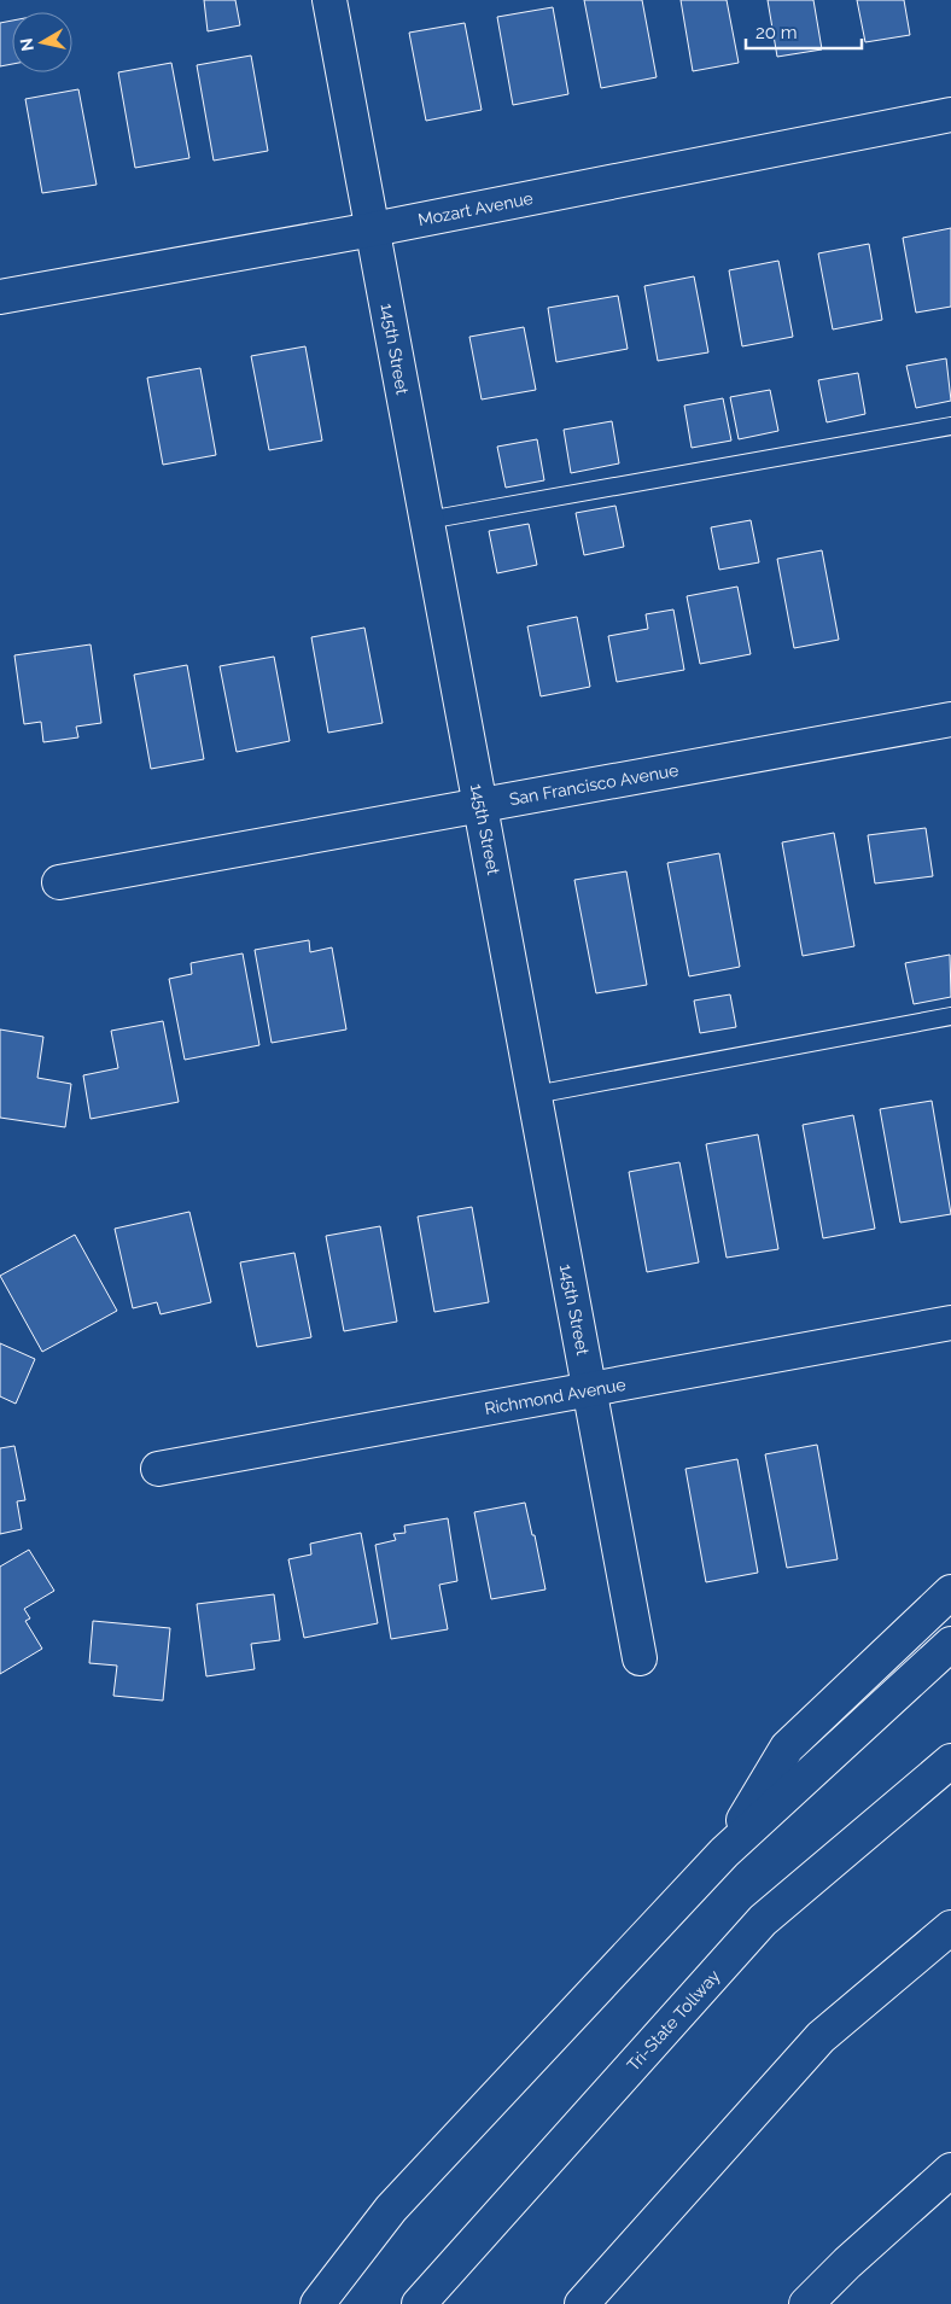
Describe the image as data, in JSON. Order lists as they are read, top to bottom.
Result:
{
  "streets": {
    "main road": [
      "Mozart Avenue",
      "145th Street",
      "San Francisco Avenue",
      "Richmond Avenue",
      "Tri-State Tollway"
    ]
  },
  "crossings": [
    ["Mozart Avenue", "145th Street"],
    ["145th Street", "San Francisco Avenue"],
    ["145th Street", "Richmond Avenue"]
  ],
  "scale_bar": "20 m",
  "north": "left"
}
